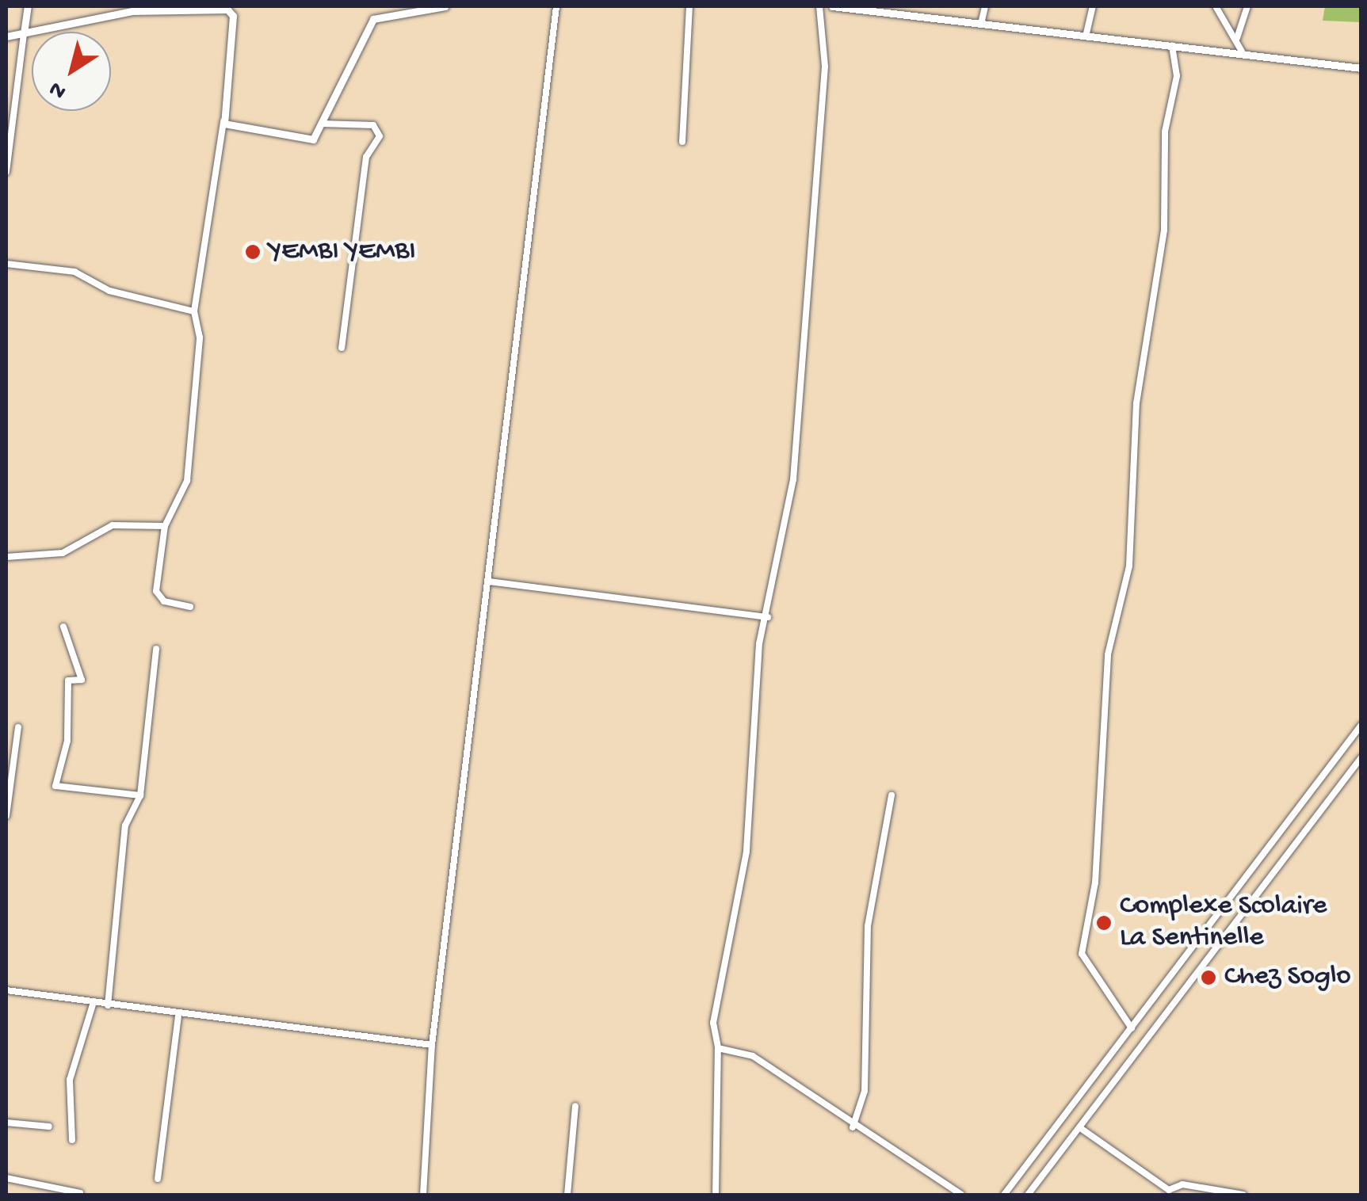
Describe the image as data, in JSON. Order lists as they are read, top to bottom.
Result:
{
  "places": ["YEMBI YEMBI", "Complexe Scolaire La Sentinelle", "Chez Soglo"],
  "north": "bottom left"
}
